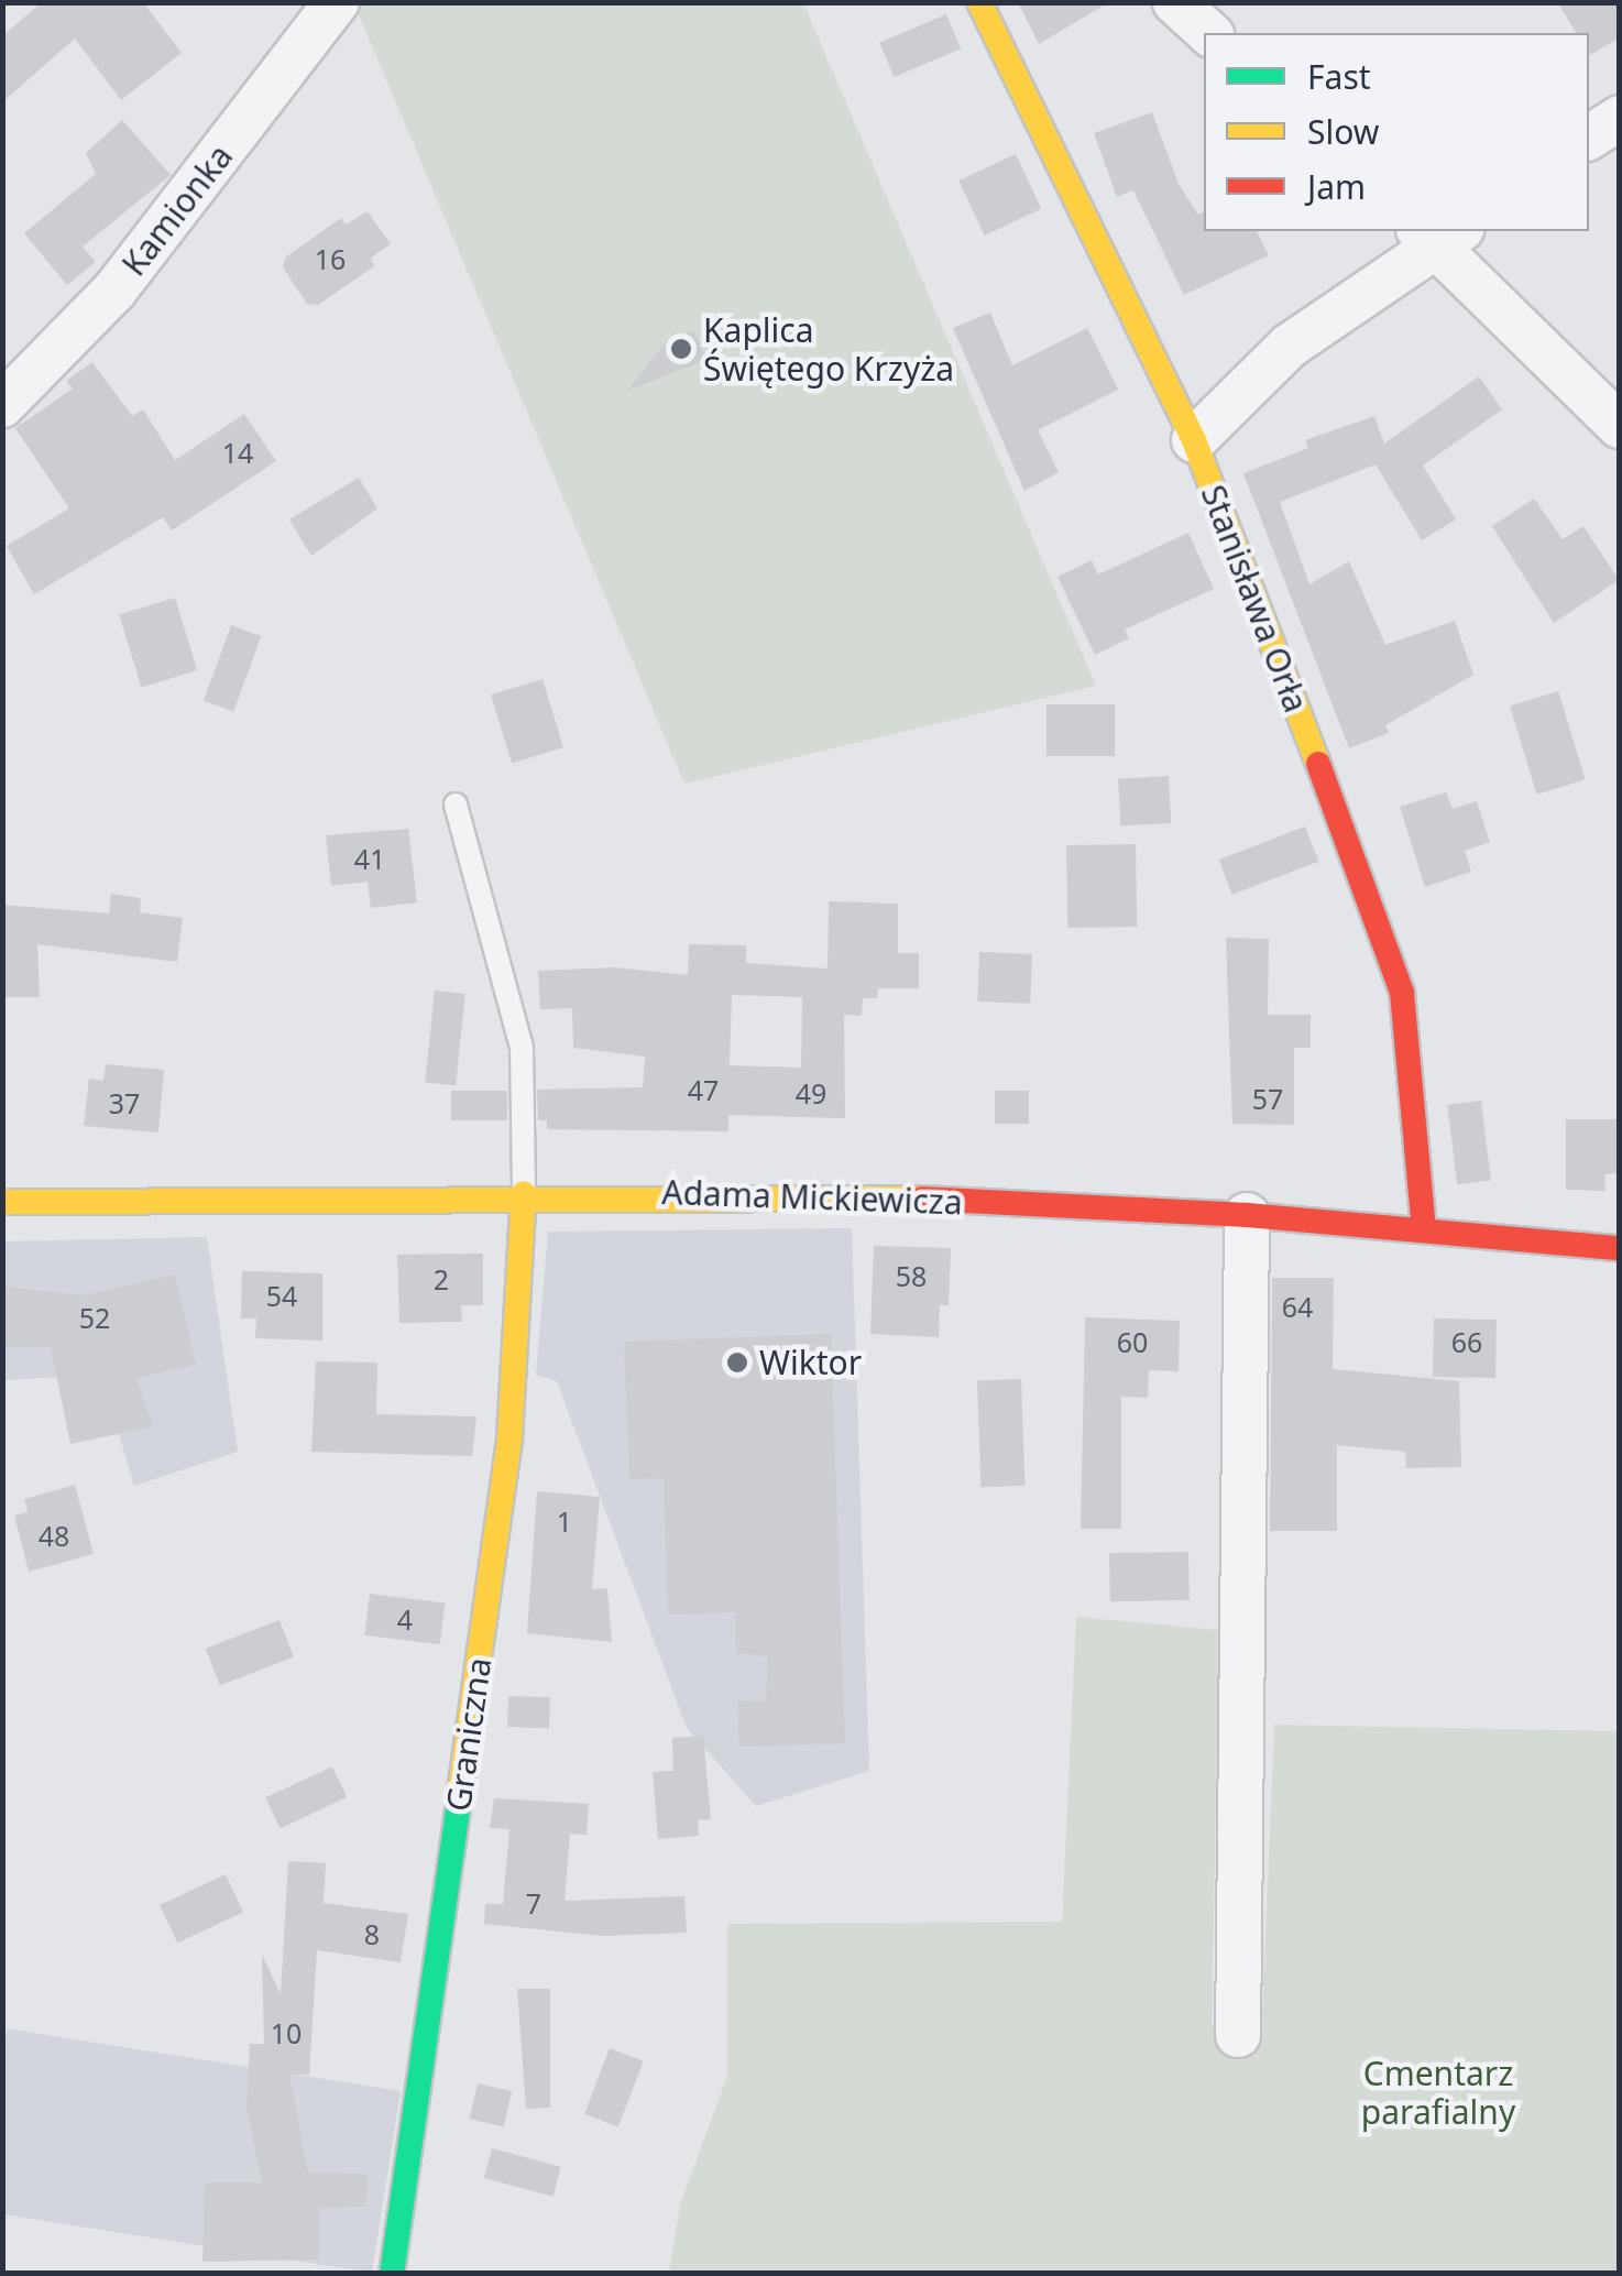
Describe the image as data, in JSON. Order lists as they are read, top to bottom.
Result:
{
  "streets": {
    "street": [
      "Kamionka",
      "Stanisława Orła",
      "Adama Mickiewicza",
      "Graniczna"
    ]
  },
  "crossings": [
    ["Stanisława Orła", "Adama Mickiewicza"],
    ["Adama Mickiewicza", "Graniczna"]
  ],
  "parks": ["Cmentarz parafialny"],
  "places": ["Kaplica Świętego Krzyża", "Wiktor"],
  "house_numbers": [
    "16",
    "14",
    "41",
    "47",
    "49",
    "57",
    "37",
    "58",
    "2",
    "54",
    "64",
    "52",
    "60",
    "66",
    "1",
    "48",
    "4",
    "7",
    "8",
    "10"
  ],
  "legend": ["Fast", "Slow", "Jam"]
}
